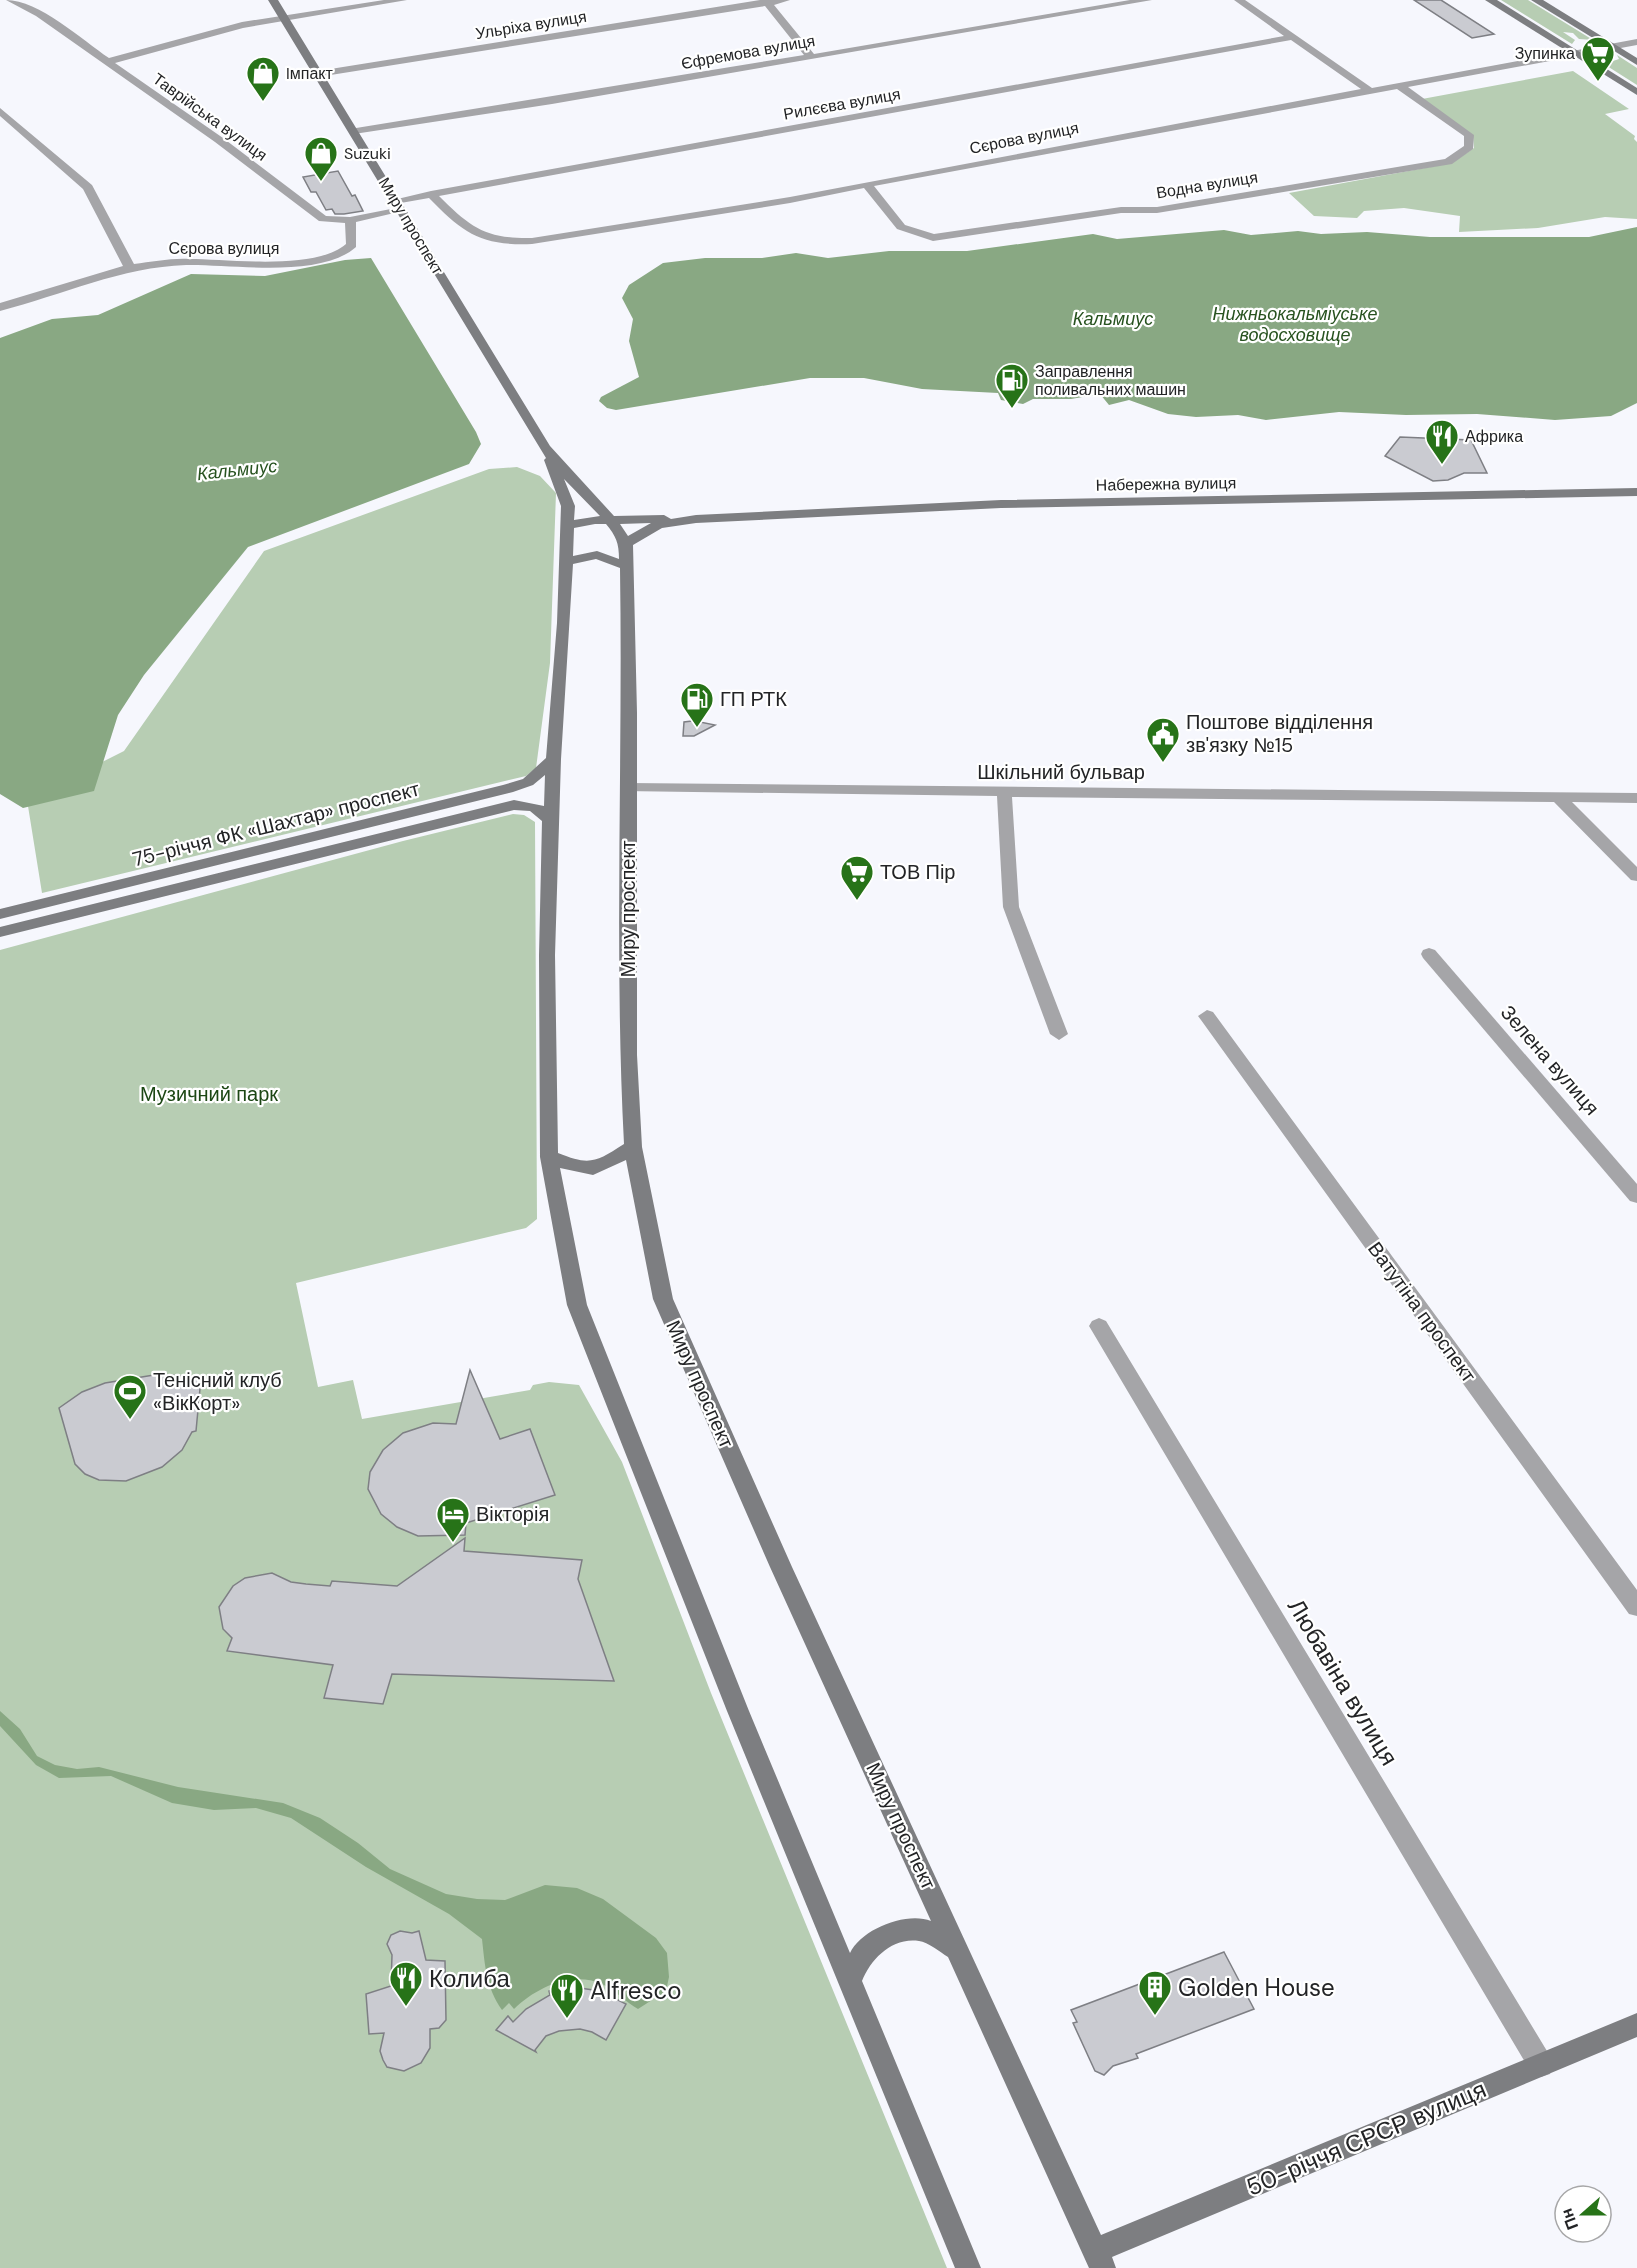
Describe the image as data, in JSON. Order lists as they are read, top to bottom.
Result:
{
  "streets": {
    "main road": [
      "Миру проспект",
      "Набережна вулиця",
      "75-річчя ФК «Шахтар» проспект",
      "50-річчя СРСР вулиця"
    ],
    "street": [
      "Ульріха вулиця",
      "Єфремова вулиця",
      "Рилєєва вулиця",
      "Таврійська вулиця",
      "Сєрова вулиця",
      "Водна вулиця",
      "Шкільний бульвар",
      "Зелена вулиця",
      "Ватутіна проспект",
      "Любавіна вулиця"
    ]
  },
  "crossings": [
    ["Ульріха вулиця", "Миру проспект"],
    ["Єфремова вулиця", "Миру проспект"],
    ["Рилєєва вулиця", "Таврійська вулиця"],
    ["Рилєєва вулиця", "Сєрова вулиця"],
    ["Рилєєва вулиця", "Миру проспект"],
    ["Таврійська вулиця", "Сєрова вулиця"],
    ["Таврійська вулиця", "Миру проспект"],
    ["Сєрова вулиця", "Водна вулиця"],
    ["Миру проспект", "Шкільний бульвар"],
    ["Миру проспект", "75-річчя ФК «Шахтар» проспект"],
    ["Миру проспект", "50-річчя СРСР вулиця"],
    ["Любавіна вулиця", "50-річчя СРСР вулиця"]
  ],
  "water": ["Нижньокальміуське водосховище", "Кальмиус"],
  "parks": ["Музичний парк"],
  "places": {
    "supermarket": ["Зупинка", "ТОВ Пір"],
    "shop": ["Iмпакт", "Suzuki"],
    "fuel station": ["Заправлення поливальних машин", "ГП РТК"],
    "restaurant": ["Африка", "Колиба", "Alfresco"],
    "public building": ["Поштове відділення зв'язку №15"],
    "sports": ["Тенісний клуб «ВікКорт»"],
    "hotel": ["Вікторія"],
    "building": ["Golden House"]
  },
  "north": "left"
}
